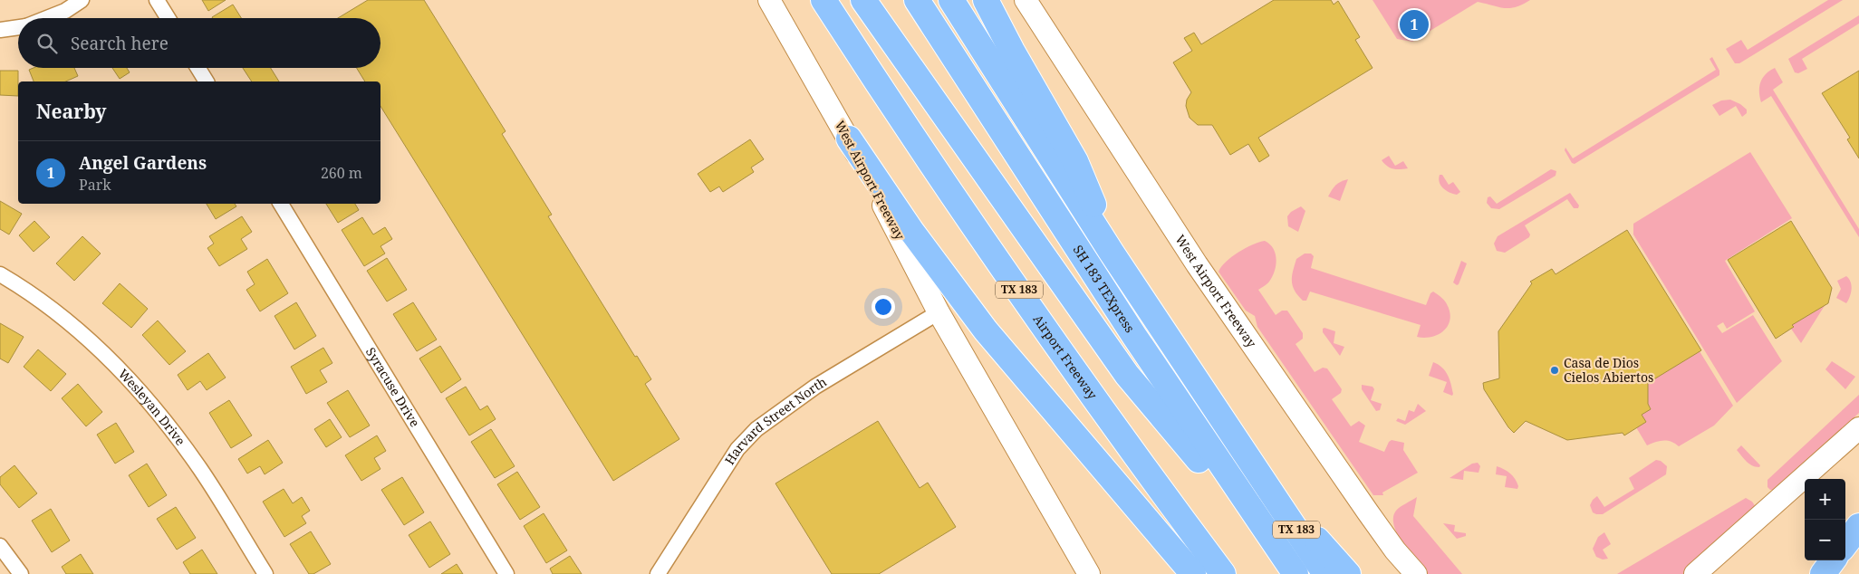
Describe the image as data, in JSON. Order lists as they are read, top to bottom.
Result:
{
  "streets": {
    "highway": ["SH 183 TEXpress", "TX 183", "Airport Freeway"],
    "street": [
      "West Airport Freeway",
      "Syracuse Drive",
      "Wesleyan Drive",
      "Harvard Street North"
    ]
  },
  "crossings": [
    ["West Airport Freeway", "Harvard Street North"]
  ],
  "places": ["Casa de Dios Cielos Abiertos"],
  "page": {
    "pins": "1",
    "search": "Search here",
    "heading": "Nearby",
    "list": [
      {
        "mark": "1",
        "name": "Angel Gardens",
        "note": "Park",
        "value": "260 m"
      }
    ],
    "map_buttons": ["+", "−"]
  }
}
